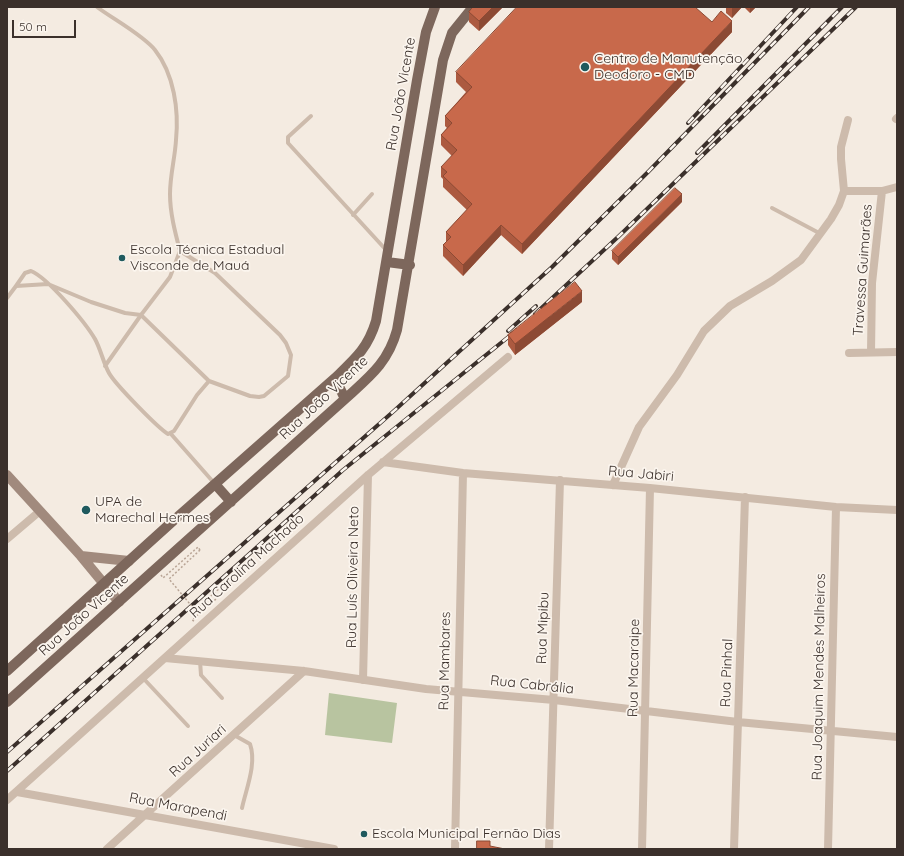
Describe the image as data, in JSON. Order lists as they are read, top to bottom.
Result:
{
  "streets": {
    "main road": ["Rua João Vicente"],
    "street": [
      "Travessa Guimarães",
      "Rua Jabiri",
      "Rua Carolina Machado",
      "Rua Luís Oliveira Neto",
      "Rua Mipibu",
      "Rua Mambares",
      "Rua Macaraipe",
      "Rua Pinhal",
      "Rua Joaquim Mendes Malheiros",
      "Rua Cabrália",
      "Rua Juriari",
      "Rua Marapendi"
    ]
  },
  "crossings": [
    ["Rua Jabiri", "Rua Carolina Machado"],
    ["Rua Jabiri", "Rua Mipibu"],
    ["Rua Jabiri", "Rua Mambares"],
    ["Rua Jabiri", "Rua Macaraipe"],
    ["Rua Jabiri", "Rua Pinhal"],
    ["Rua Jabiri", "Rua Joaquim Mendes Malheiros"],
    ["Rua Carolina Machado", "Rua Luís Oliveira Neto"],
    ["Rua Carolina Machado", "Rua Cabrália"],
    ["Rua Carolina Machado", "Rua Marapendi"],
    ["Rua Luís Oliveira Neto", "Rua Cabrália"],
    ["Rua Mipibu", "Rua Cabrália"],
    ["Rua Mambares", "Rua Cabrália"],
    ["Rua Macaraipe", "Rua Cabrália"],
    ["Rua Pinhal", "Rua Cabrália"],
    ["Rua Joaquim Mendes Malheiros", "Rua Cabrália"],
    ["Rua Cabrália", "Rua Juriari"],
    ["Rua Juriari", "Rua Marapendi"]
  ],
  "places": [
    "Centro de Manutenção Deodoro - CMD",
    "Escola Técnica Estadual Visconde de Mauá",
    "UPA de Marechal Hermes",
    "Escola Municipal Fernão Dias"
  ],
  "scale_bar": "50 m"
}
